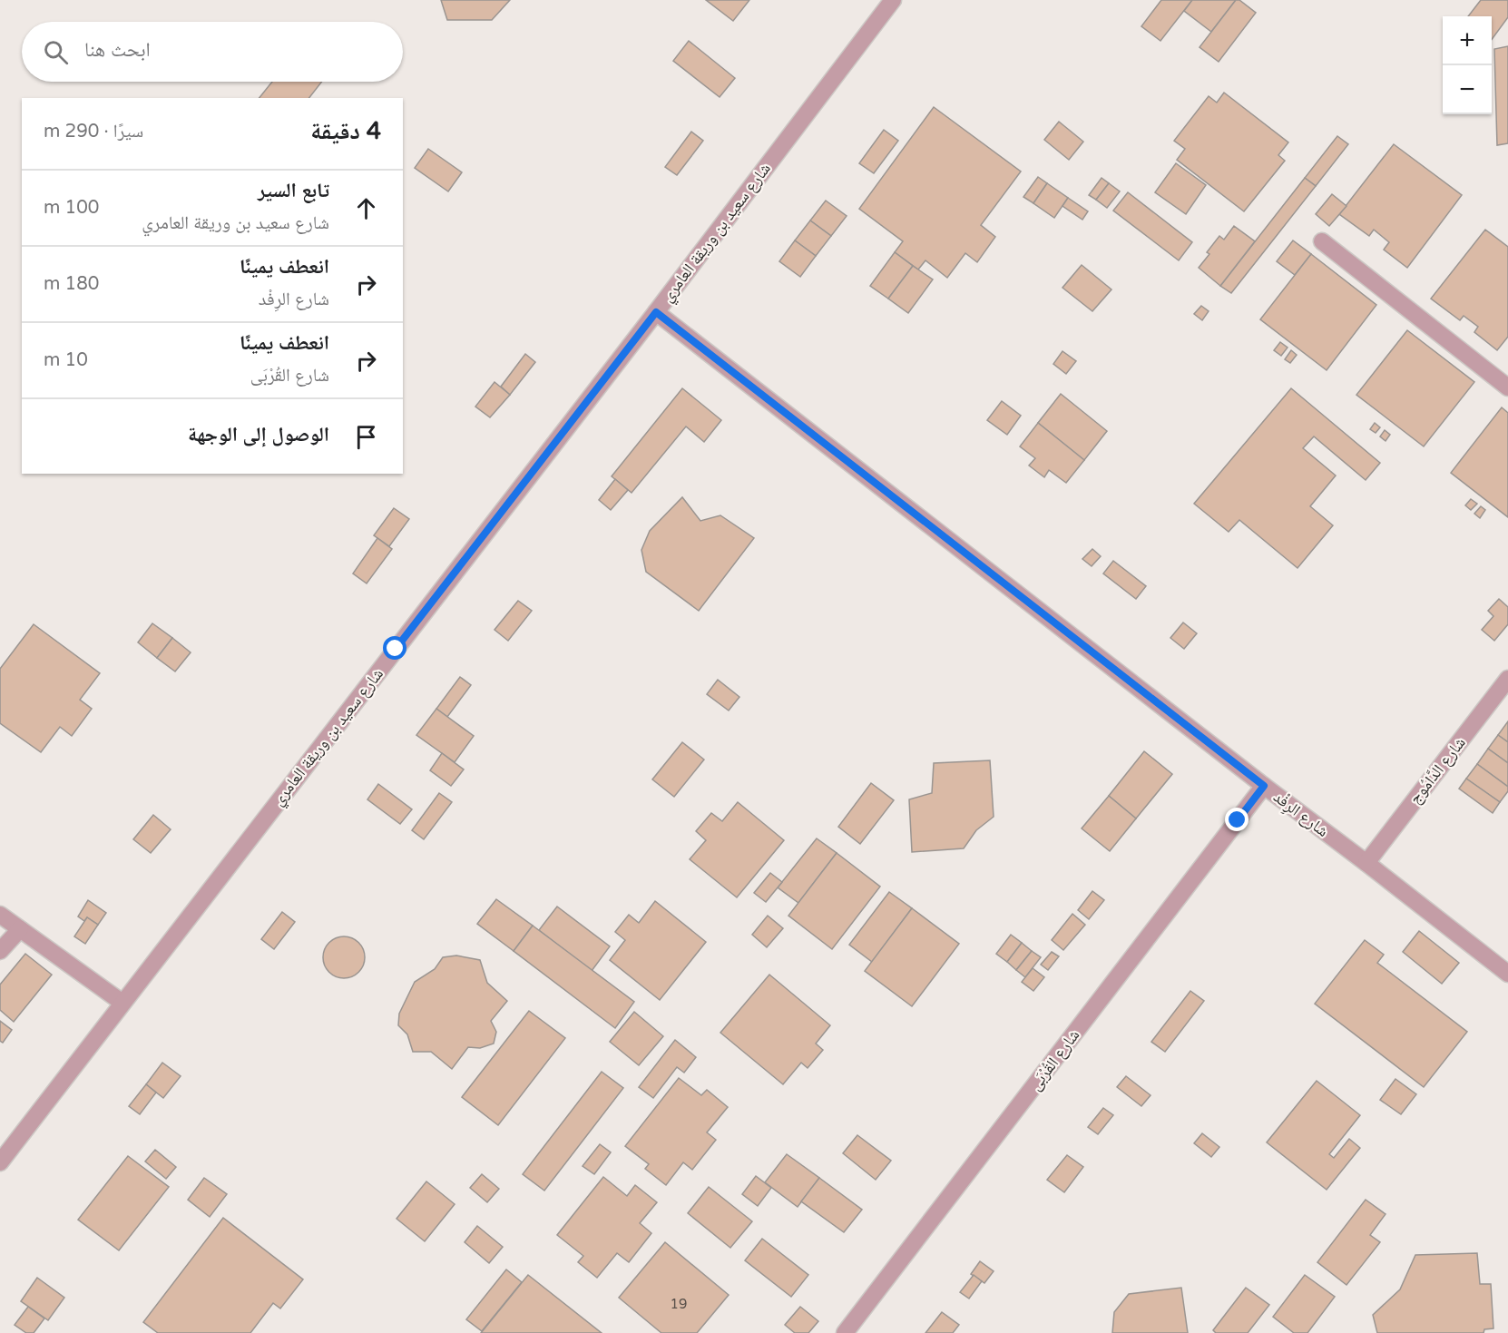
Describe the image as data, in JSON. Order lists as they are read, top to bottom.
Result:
{
  "streets": {
    "street": [
      "شارع سعيد بن وريقة العامري",
      "شارع الدَّامُوج",
      "شارع الرِفْد",
      "شارع القُرْبَى"
    ]
  },
  "crossings": [
    ["شارع سعيد بن وريقة العامري", "شارع الرِفْد"],
    ["شارع الدَّامُوج", "شارع الرِفْد"],
    ["شارع الرِفْد", "شارع القُرْبَى"]
  ],
  "house_numbers": ["19"],
  "page": {
    "map_buttons": ["+", "−"],
    "search": "ابحث هنا",
    "heading": ["4 دقيقة", "سيرًا · 290 m"],
    "list": [
      ["تابع السير", "شارع سعيد بن وريقة العامري", "100 m"],
      ["انعطف يمينًا", "شارع الرِفْد", "180 m"],
      ["انعطف يمينًا", "شارع القُرْبَى", "10 m"],
      "الوصول إلى الوجهة"
    ]
  }
}
